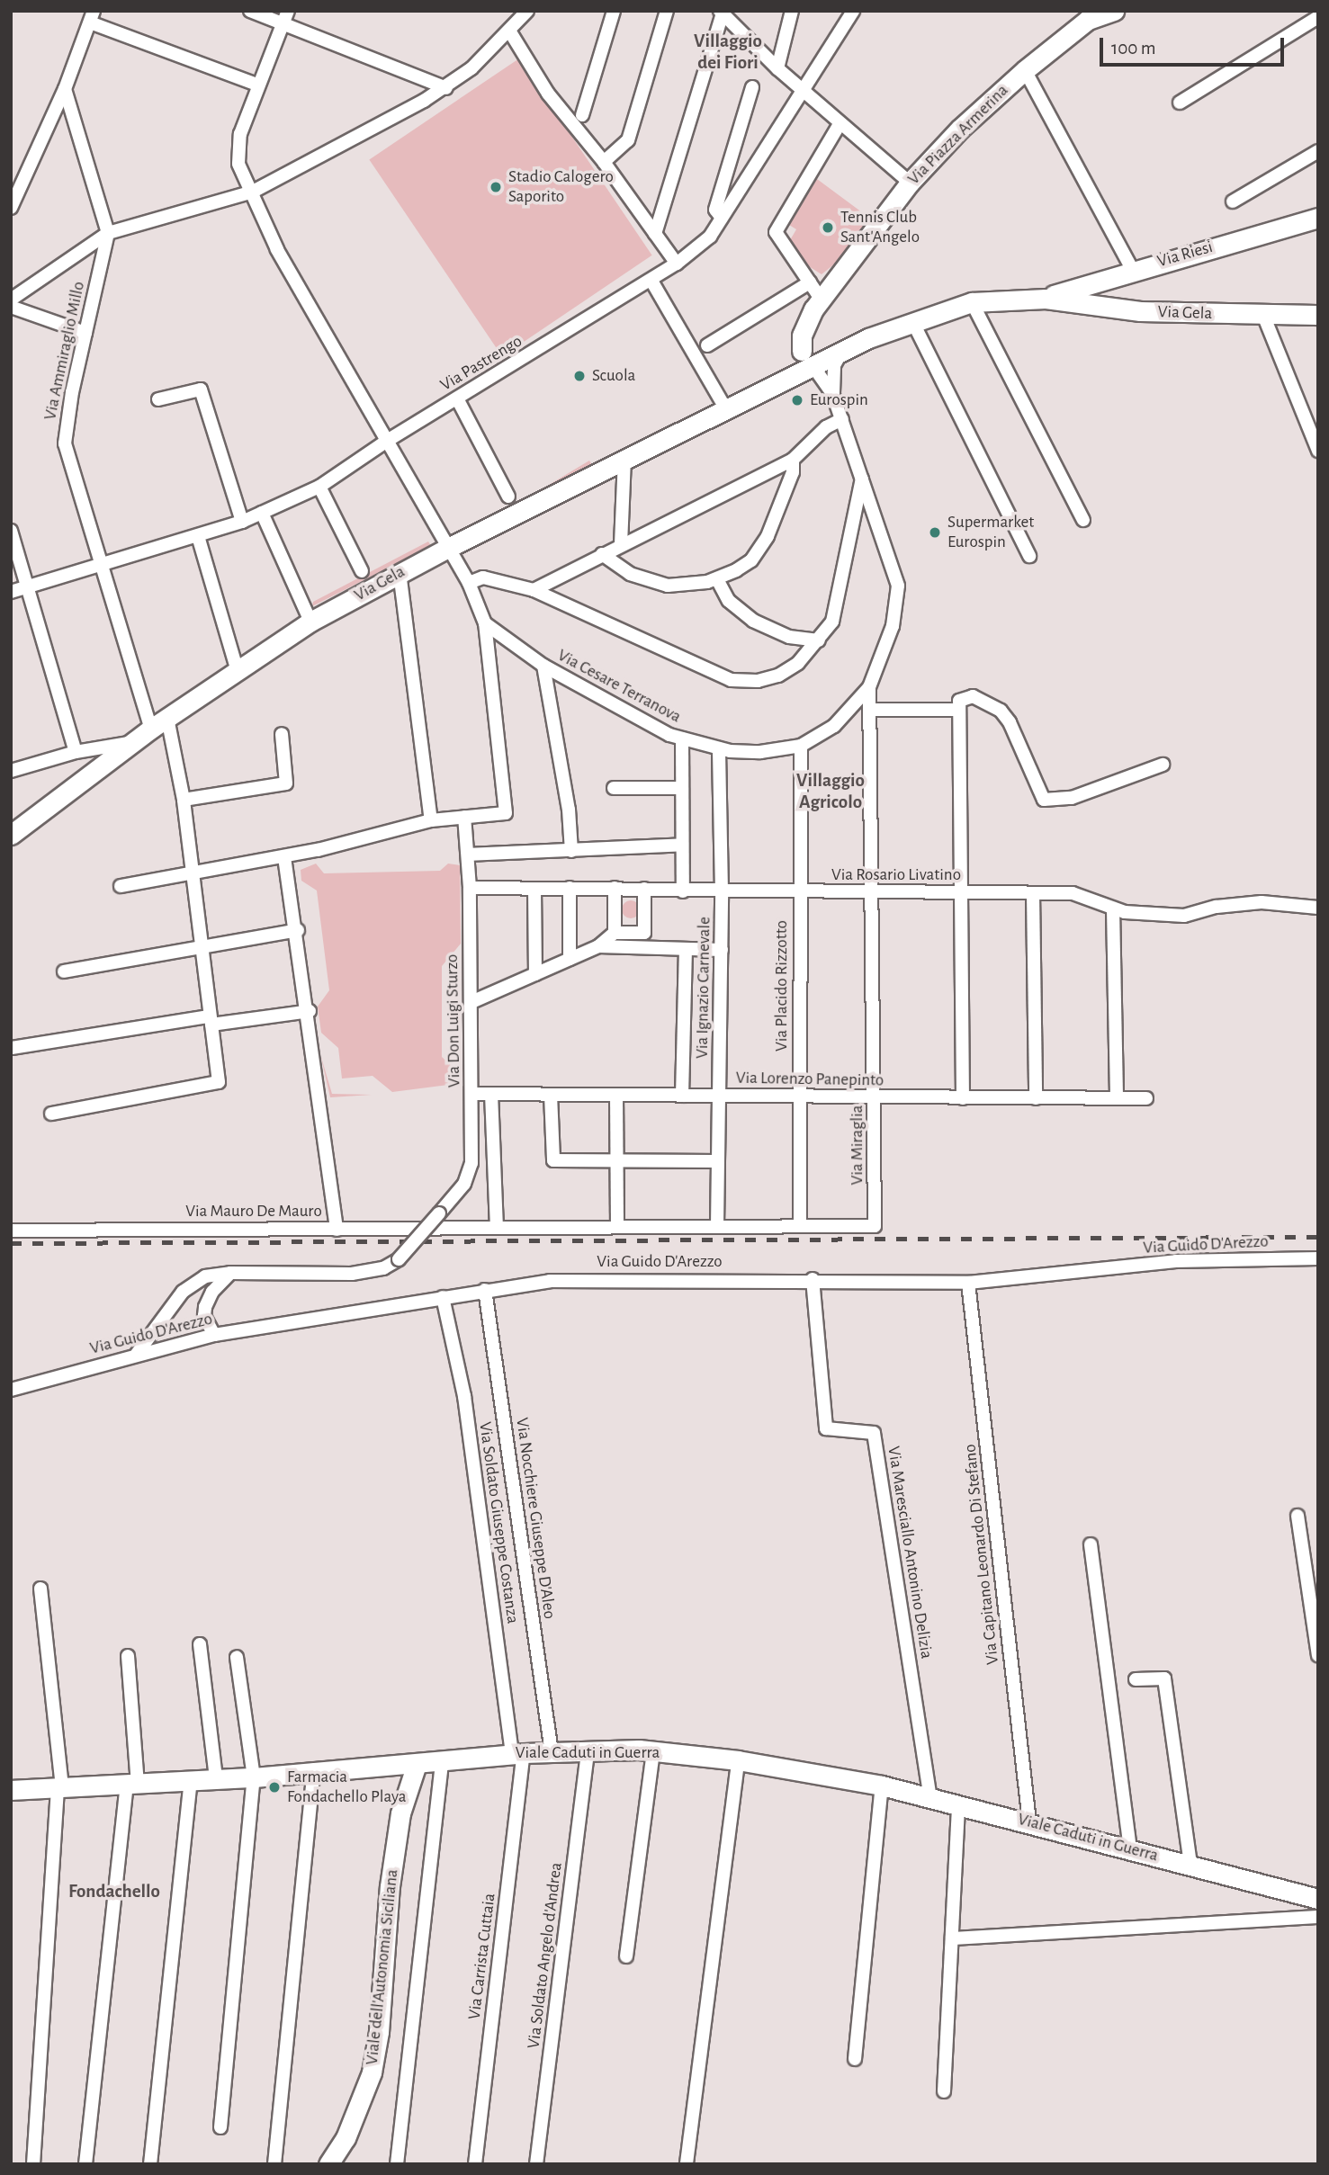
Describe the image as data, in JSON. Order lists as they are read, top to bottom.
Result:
{
  "streets": {
    "street": [
      "Via Piazza Armerina",
      "Via Riesi",
      "Via Gela",
      "Via Ammiraglio Millo",
      "Via Pastrengo",
      "Via Cesare Terranova",
      "Via Rosario Livatino",
      "Via Placido Rizzotto",
      "Via Ignazio Carnevale",
      "Via Don Luigi Sturzo",
      "Via Lorenzo Panepinto",
      "Via Miraglia",
      "Via Mauro De Mauro",
      "Via Guido D'Arezzo",
      "Via Nocchiere Giuseppe D'Aleo",
      "Via Soldato Giuseppe Costanza",
      "Via Maresciallo Antonino Delizia",
      "Via Capitano Leonardo Di Stefano",
      "Viale Caduti in Guerra",
      "Via Soldato Angelo d'Andrea",
      "Via Carrista Cuttaia",
      "Viale dell'Autonomia Siciliana"
    ]
  },
  "crossings": [
    ["Via Piazza Armerina", "Via Gela"],
    ["Via Riesi", "Via Gela"],
    ["Via Gela", "Via Ammiraglio Millo"],
    ["Via Ammiraglio Millo", "Via Pastrengo"],
    ["Via Cesare Terranova", "Via Placido Rizzotto"],
    ["Via Cesare Terranova", "Via Ignazio Carnevale"],
    ["Via Cesare Terranova", "Via Miraglia"],
    ["Via Rosario Livatino", "Via Placido Rizzotto"],
    ["Via Rosario Livatino", "Via Ignazio Carnevale"],
    ["Via Rosario Livatino", "Via Don Luigi Sturzo"],
    ["Via Rosario Livatino", "Via Miraglia"],
    ["Via Placido Rizzotto", "Via Lorenzo Panepinto"],
    ["Via Placido Rizzotto", "Via Miraglia"],
    ["Via Ignazio Carnevale", "Via Lorenzo Panepinto"],
    ["Via Ignazio Carnevale", "Via Miraglia"],
    ["Via Don Luigi Sturzo", "Via Lorenzo Panepinto"],
    ["Via Lorenzo Panepinto", "Via Miraglia"],
    ["Via Miraglia", "Via Mauro De Mauro"],
    ["Via Guido D'Arezzo", "Via Nocchiere Giuseppe D'Aleo"],
    ["Via Guido D'Arezzo", "Via Soldato Giuseppe Costanza"],
    ["Via Guido D'Arezzo", "Via Maresciallo Antonino Delizia"],
    ["Via Guido D'Arezzo", "Via Capitano Leonardo Di Stefano"],
    ["Via Nocchiere Giuseppe D'Aleo", "Viale Caduti in Guerra"],
    ["Via Soldato Giuseppe Costanza", "Viale Caduti in Guerra"],
    ["Via Soldato Giuseppe Costanza", "Via Carrista Cuttaia"],
    ["Via Maresciallo Antonino Delizia", "Viale Caduti in Guerra"],
    ["Via Capitano Leonardo Di Stefano", "Viale Caduti in Guerra"],
    ["Viale Caduti in Guerra", "Via Soldato Angelo d'Andrea"],
    ["Viale Caduti in Guerra", "Via Carrista Cuttaia"],
    ["Viale Caduti in Guerra", "Viale dell'Autonomia Siciliana"]
  ],
  "districts": ["Villaggio dei Fiori", "Villaggio Agricolo", "Fondachello"],
  "places": [
    "Stadio Calogero Saporito",
    "Tennis Club Sant'Angelo",
    "Scuola",
    "Eurospin",
    "Supermarket Eurospin",
    "Farmacia Fondachello Playa"
  ],
  "scale_bar": "100 m"
}
